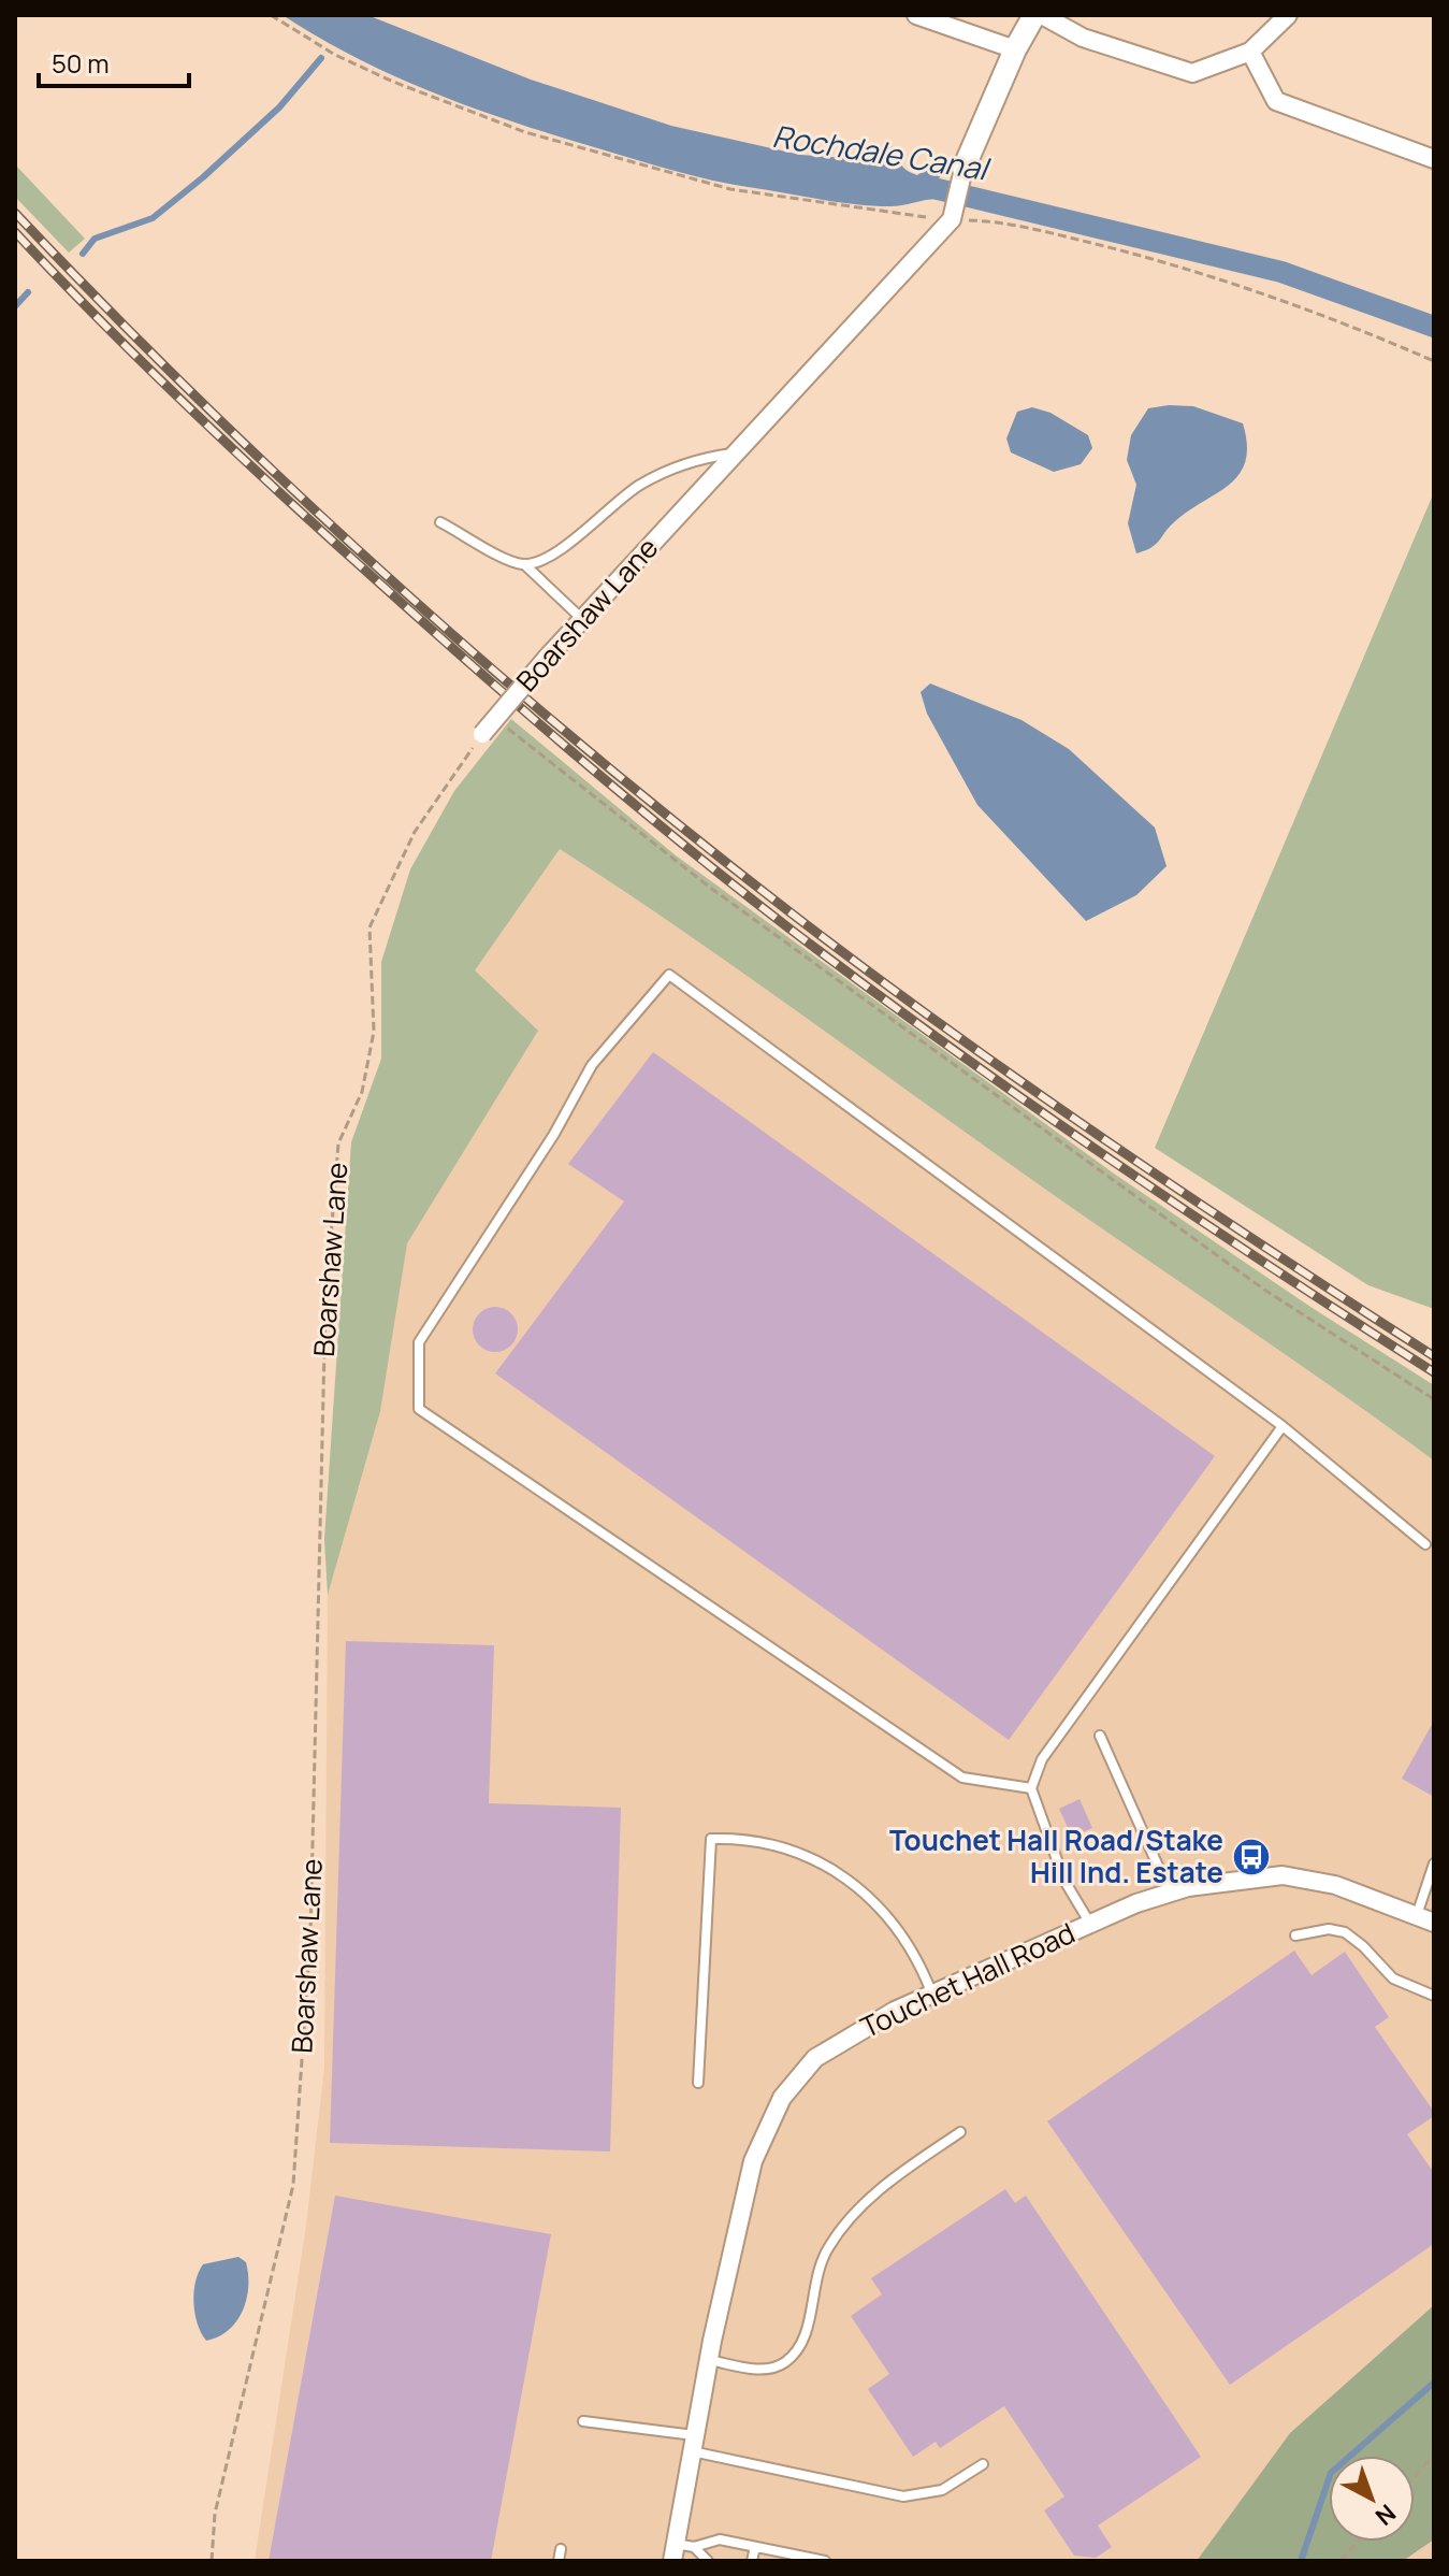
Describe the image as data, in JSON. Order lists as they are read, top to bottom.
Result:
{
  "streets": {
    "street": ["Boarshaw Lane", "Touchet Hall Road"]
  },
  "water": ["Rochdale Canal"],
  "places": {
    "bus stop": ["Touchet Hall Road/Stake Hill Ind. Estate"]
  },
  "scale_bar": "50 m",
  "north": "bottom right"
}
